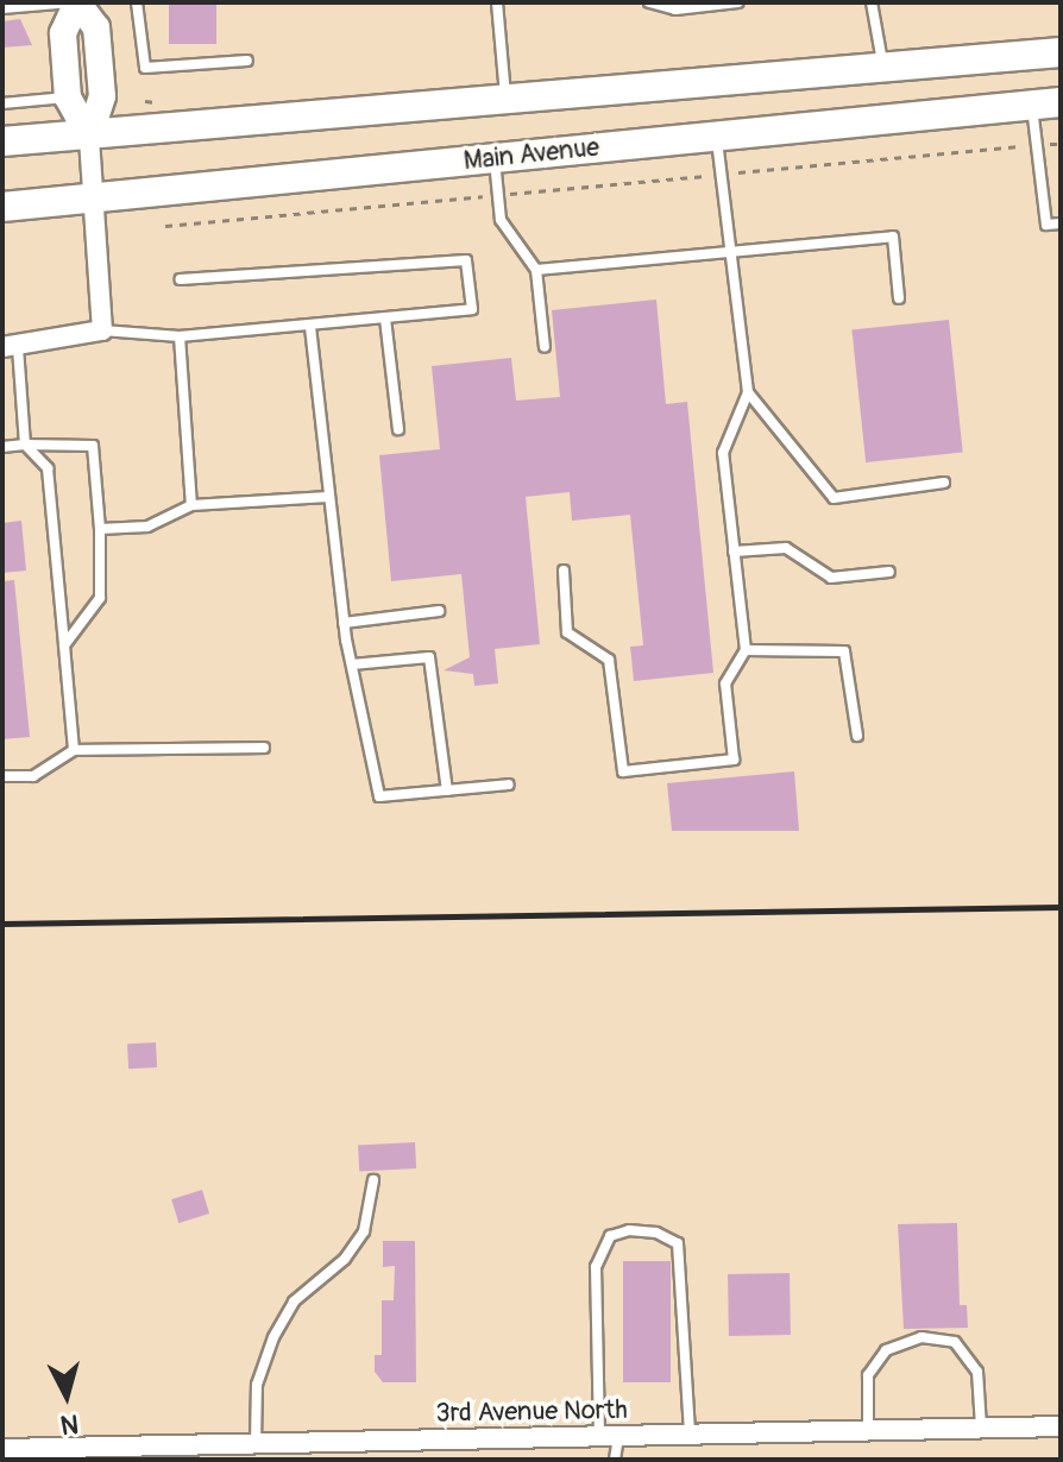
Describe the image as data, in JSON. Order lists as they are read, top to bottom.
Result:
{
  "streets": {
    "main road": ["Main Avenue"],
    "street": ["3rd Avenue North"]
  },
  "north": "bottom"
}
